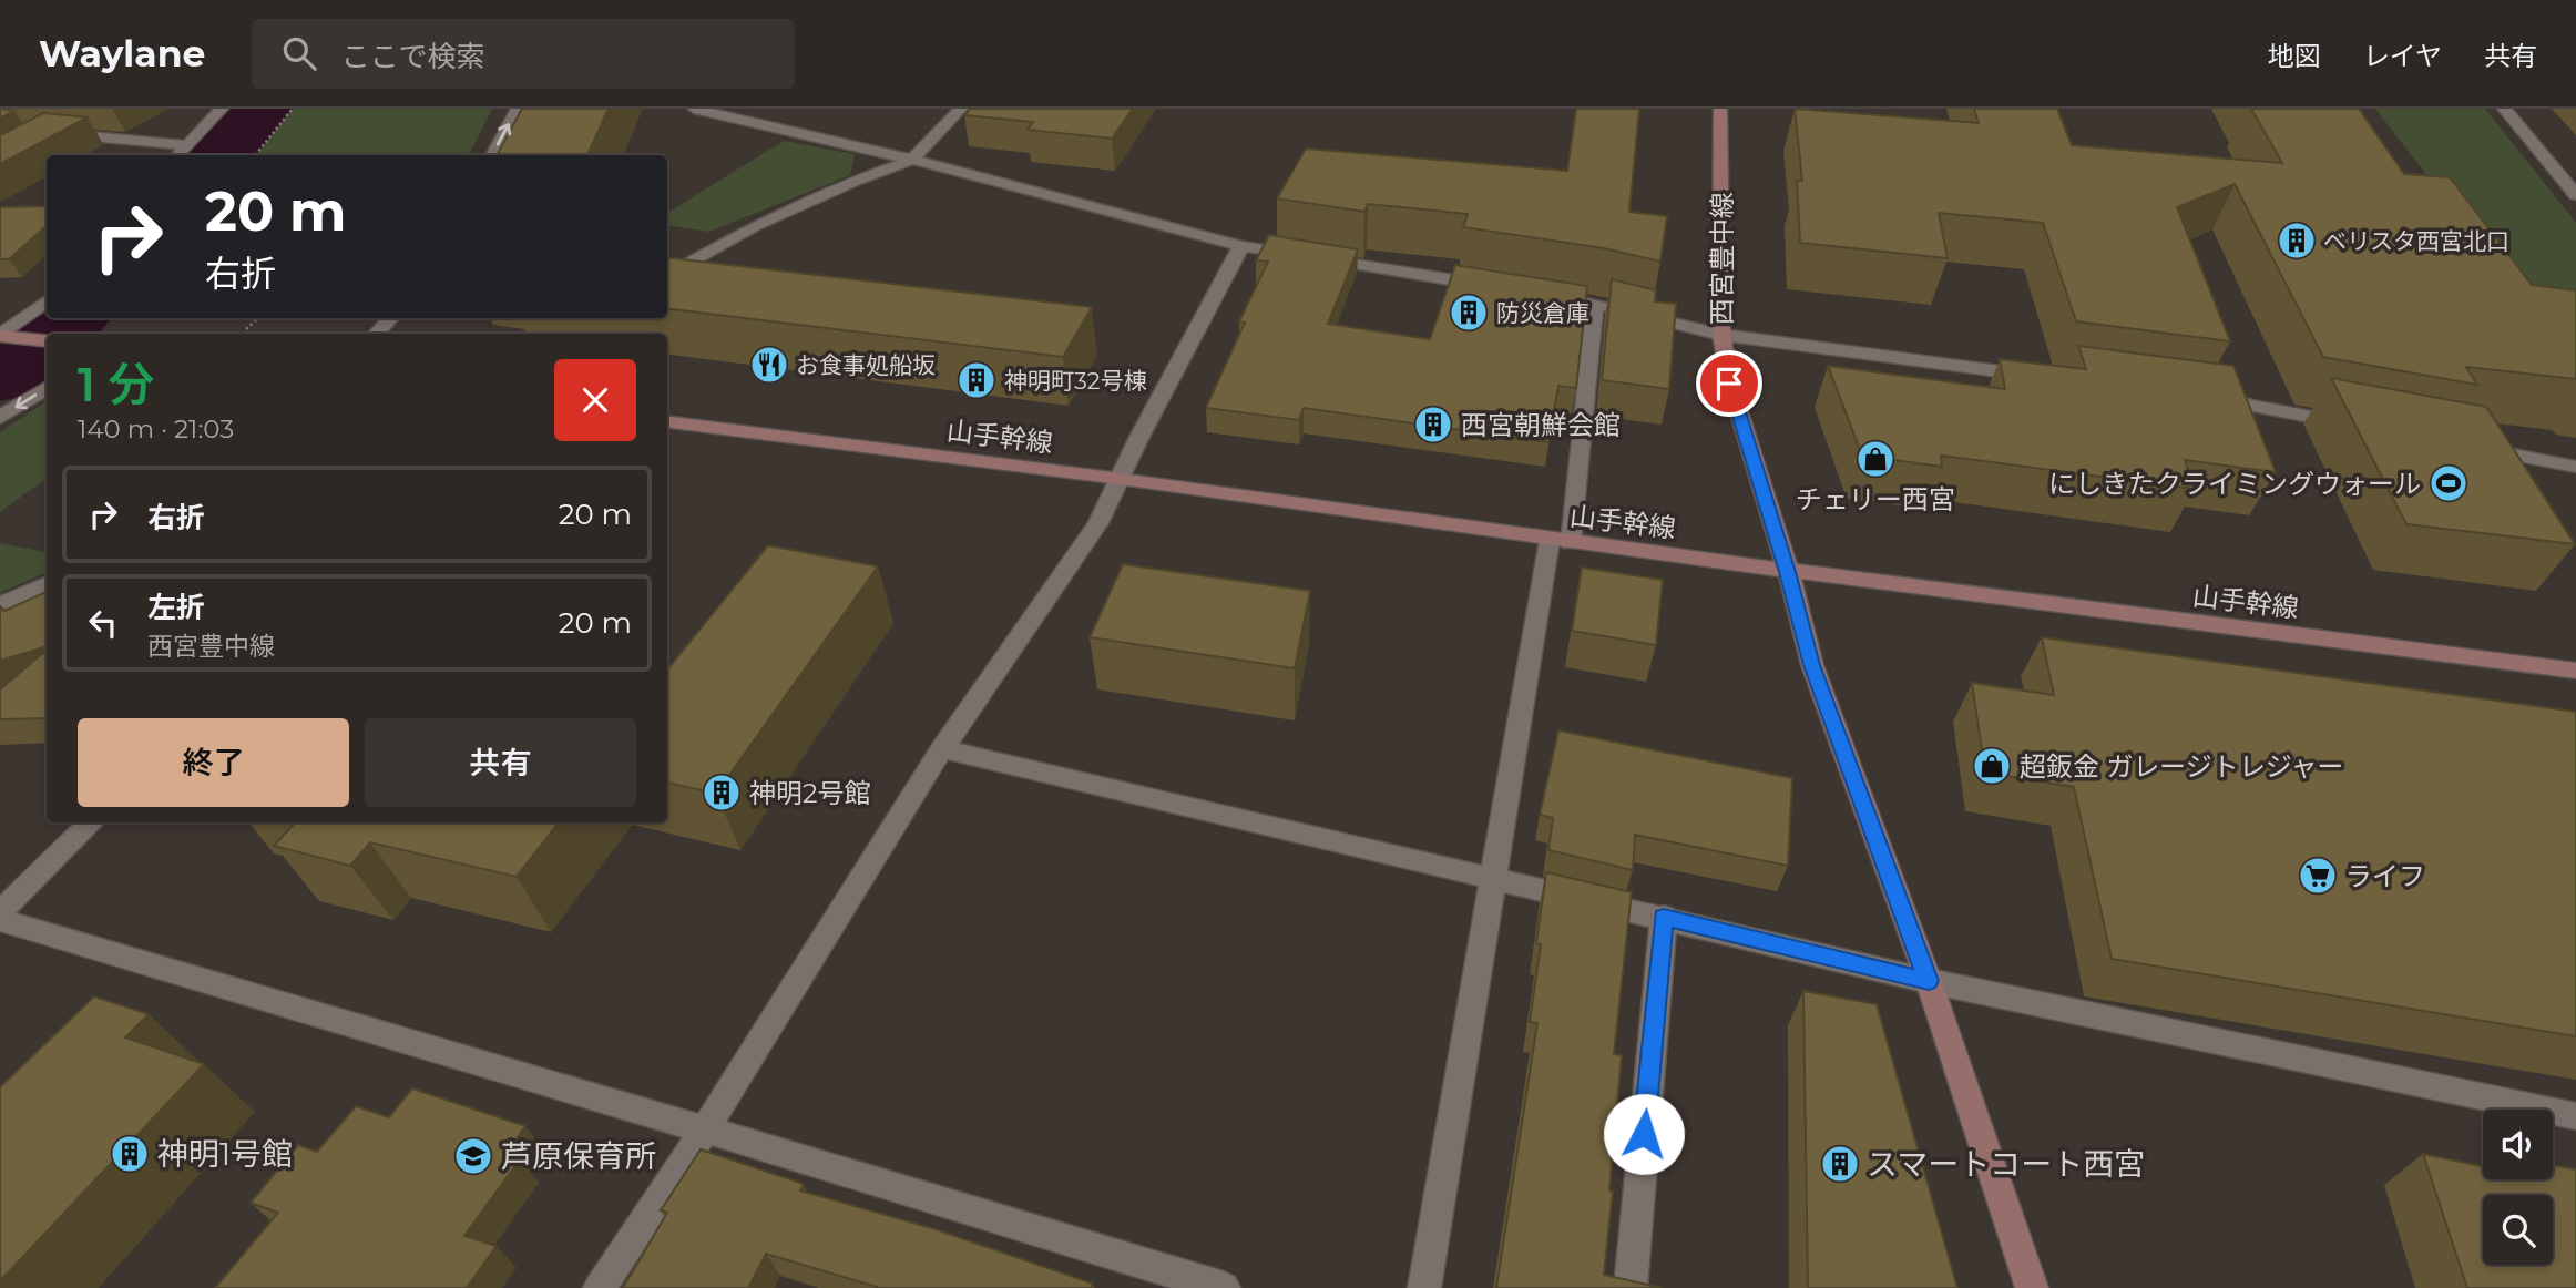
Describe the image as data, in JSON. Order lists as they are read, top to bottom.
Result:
{
  "streets": {
    "street": ["西宮豊中線", "山手幹線"]
  },
  "crossings": [
    ["西宮豊中線", "山手幹線"]
  ],
  "places": {
    "building": [
      "ベリスタ西宮北口",
      "防災倉庫",
      "神明町32号棟",
      "西宮朝鮮会館",
      "神明2号館",
      "神明1号館",
      "スマートコート西宮"
    ],
    "restaurant": ["お食事処船坂"],
    "shop": ["チェリー西宮", "超鈑金 ガレージトレジャー"],
    "sports": ["にしきたクライミングウォール"],
    "supermarket": ["ライフ"],
    "school or university": ["芦原保育所"]
  },
  "page": {
    "header": "Waylane",
    "search": "ここで検索",
    "nav": ["地図", "レイヤ", "共有"],
    "turn": ["20 m", "右折"],
    "heading": ["1 分", "140 m · 21:03"],
    "list": [
      {
        "name": "右折",
        "value": "20 m"
      },
      {
        "name": "左折",
        "note": "西宮豊中線",
        "value": "20 m"
      }
    ],
    "buttons": ["終了", "共有"]
  }
}
